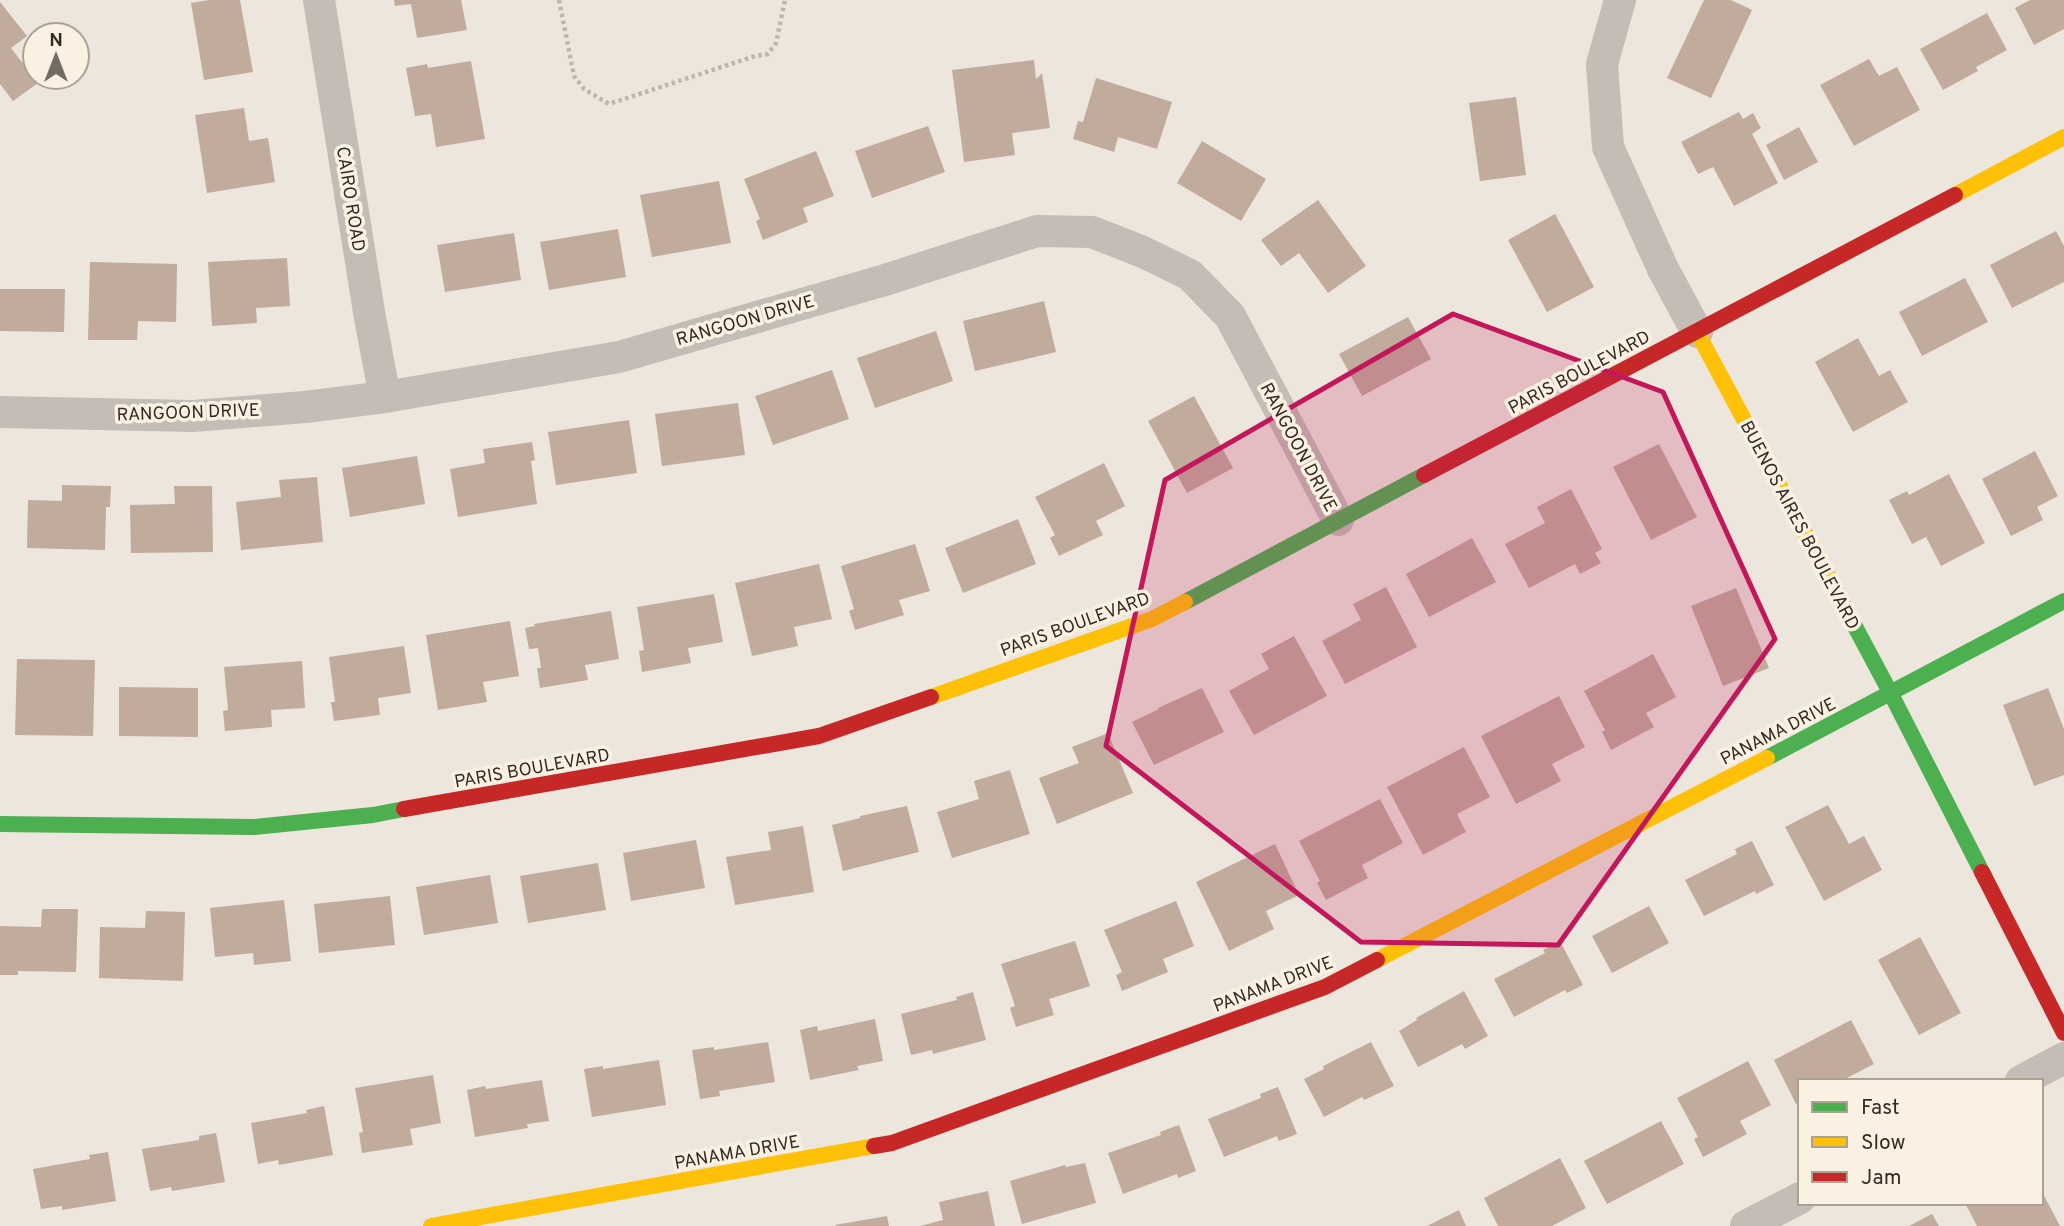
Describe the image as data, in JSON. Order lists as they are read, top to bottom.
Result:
{
  "streets": {
    "street": [
      "CAIRO ROAD",
      "RANGOON DRIVE",
      "PARIS BOULEVARD",
      "BUENOS AIRES BOULEVARD",
      "PANAMA DRIVE"
    ]
  },
  "crossings": [
    ["CAIRO ROAD", "RANGOON DRIVE"],
    ["RANGOON DRIVE", "PARIS BOULEVARD"],
    ["PARIS BOULEVARD", "BUENOS AIRES BOULEVARD"],
    ["BUENOS AIRES BOULEVARD", "PANAMA DRIVE"]
  ],
  "legend": ["Fast", "Slow", "Jam"],
  "north": "top"
}
